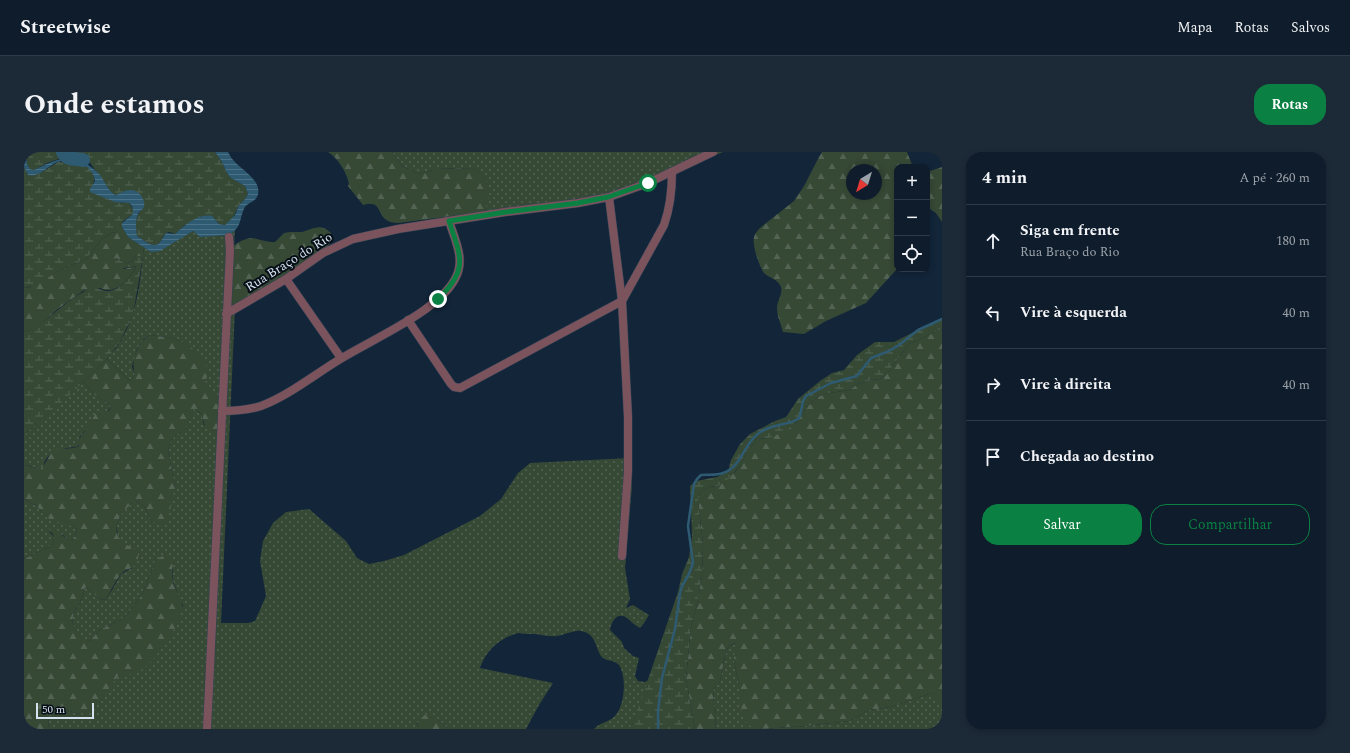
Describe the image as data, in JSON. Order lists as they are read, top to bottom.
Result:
{
  "streets": {
    "street": ["Rua Braço do Rio"]
  },
  "scale_bar": "50 m",
  "north": "bottom left",
  "page": {
    "header": "Streetwise",
    "nav": ["Mapa", "Rotas", "Salvos"],
    "title": "Onde estamos",
    "buttons": [
      "Rotas",
      ["Salvar", "Compartilhar"]
    ],
    "heading": ["4 min", "A pé · 260 m"],
    "map_buttons": ["+", "−"],
    "list": [
      ["Siga em frente", "Rua Braço do Rio", "180 m"],
      ["Vire à esquerda", "40 m"],
      ["Vire à direita", "40 m"],
      "Chegada ao destino"
    ],
    "scale": "50 m"
  }
}
